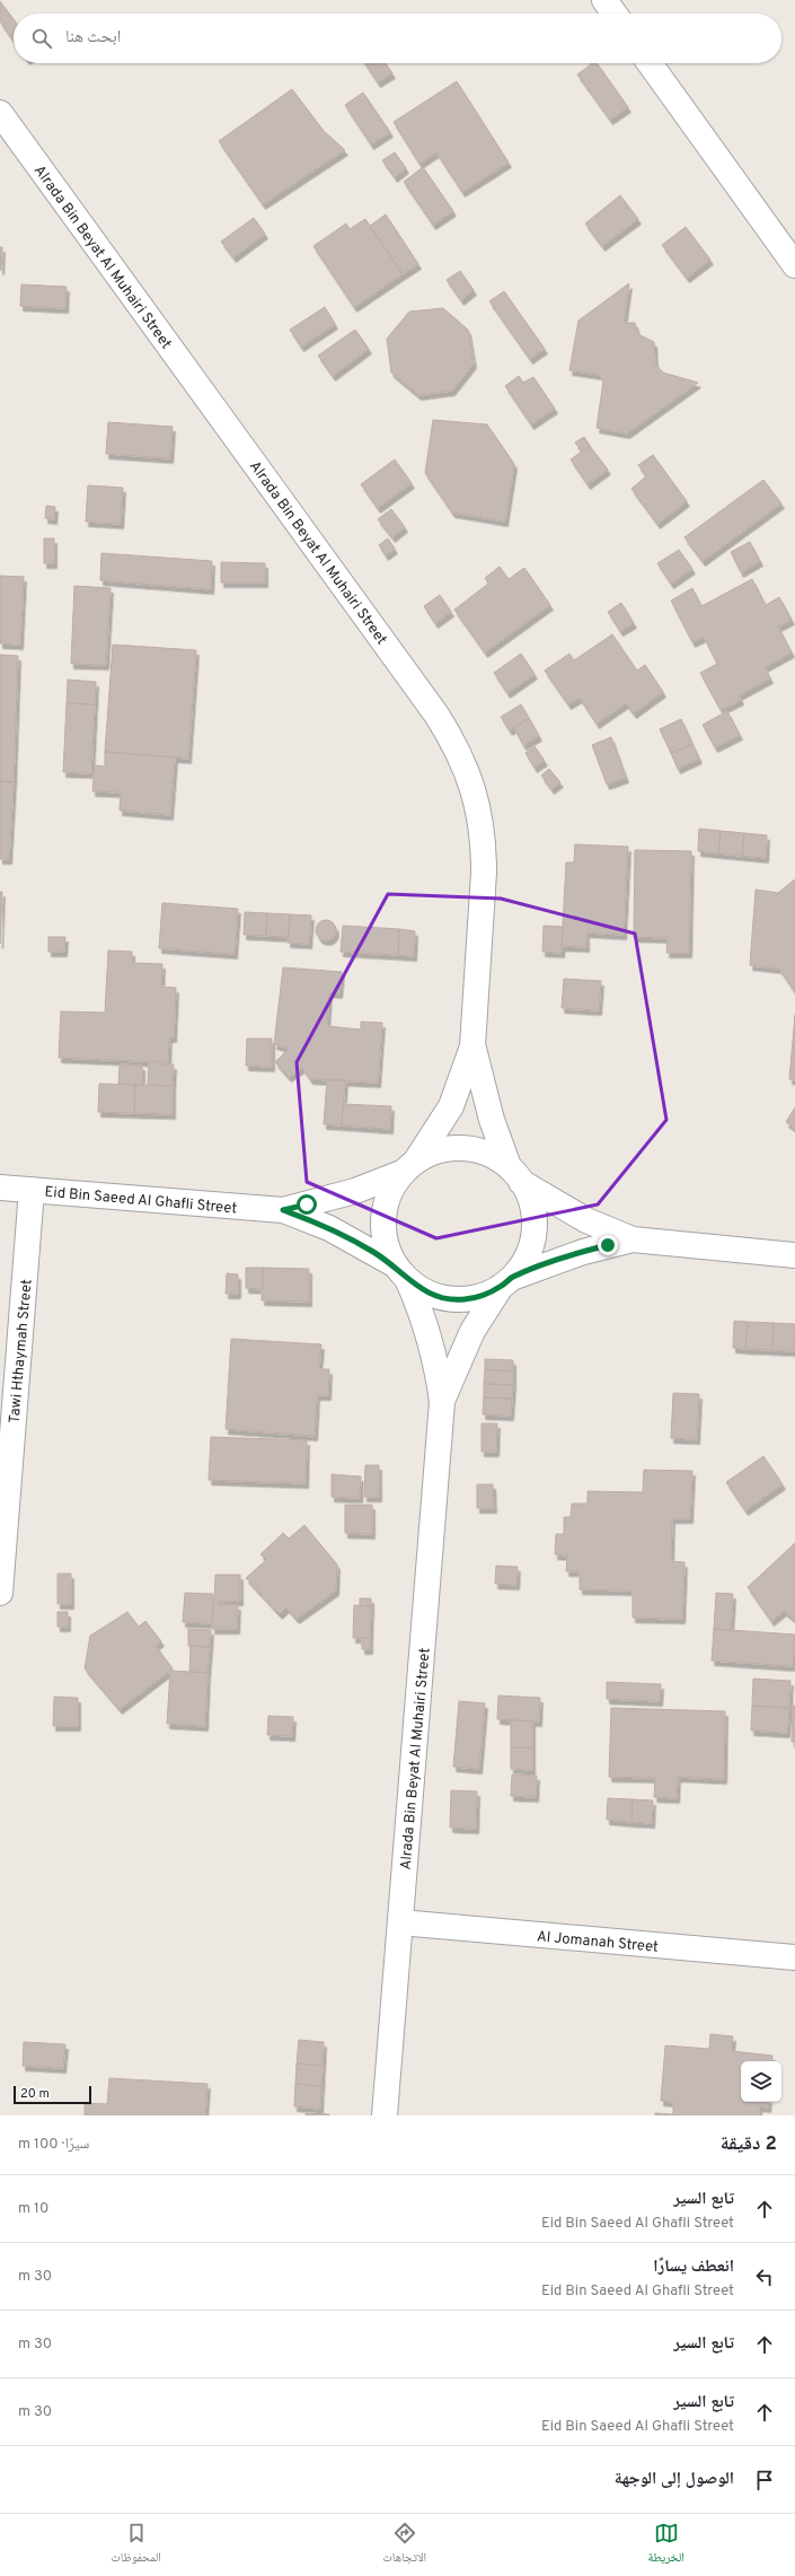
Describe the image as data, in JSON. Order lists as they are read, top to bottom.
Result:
{
  "streets": {
    "street": [
      "Alrada Bin Beyat Al Muhairi Street",
      "Eid Bin Saeed Al Ghafli Street",
      "Tawi Hthaymah Street",
      "Al Jomanah Street"
    ]
  },
  "crossings": [
    ["Alrada Bin Beyat Al Muhairi Street", "Eid Bin Saeed Al Ghafli Street"],
    ["Alrada Bin Beyat Al Muhairi Street", "Al Jomanah Street"],
    ["Eid Bin Saeed Al Ghafli Street", "Tawi Hthaymah Street"]
  ],
  "scale_bar": "20 m",
  "page": {
    "search": "ابحث هنا",
    "scale": "20 m",
    "heading": ["2 دقيقة", "سيرًا · 100 m"],
    "list": [
      ["تابع السير", "Eid Bin Saeed Al Ghafli Street", "10 m"],
      ["انعطف يسارًا", "Eid Bin Saeed Al Ghafli Street", "30 m"],
      ["تابع السير", "30 m"],
      ["تابع السير", "Eid Bin Saeed Al Ghafli Street", "30 m"],
      "الوصول إلى الوجهة"
    ],
    "nav": ["الخريطة", "الاتجاهات", "المحفوظات"]
  }
}
